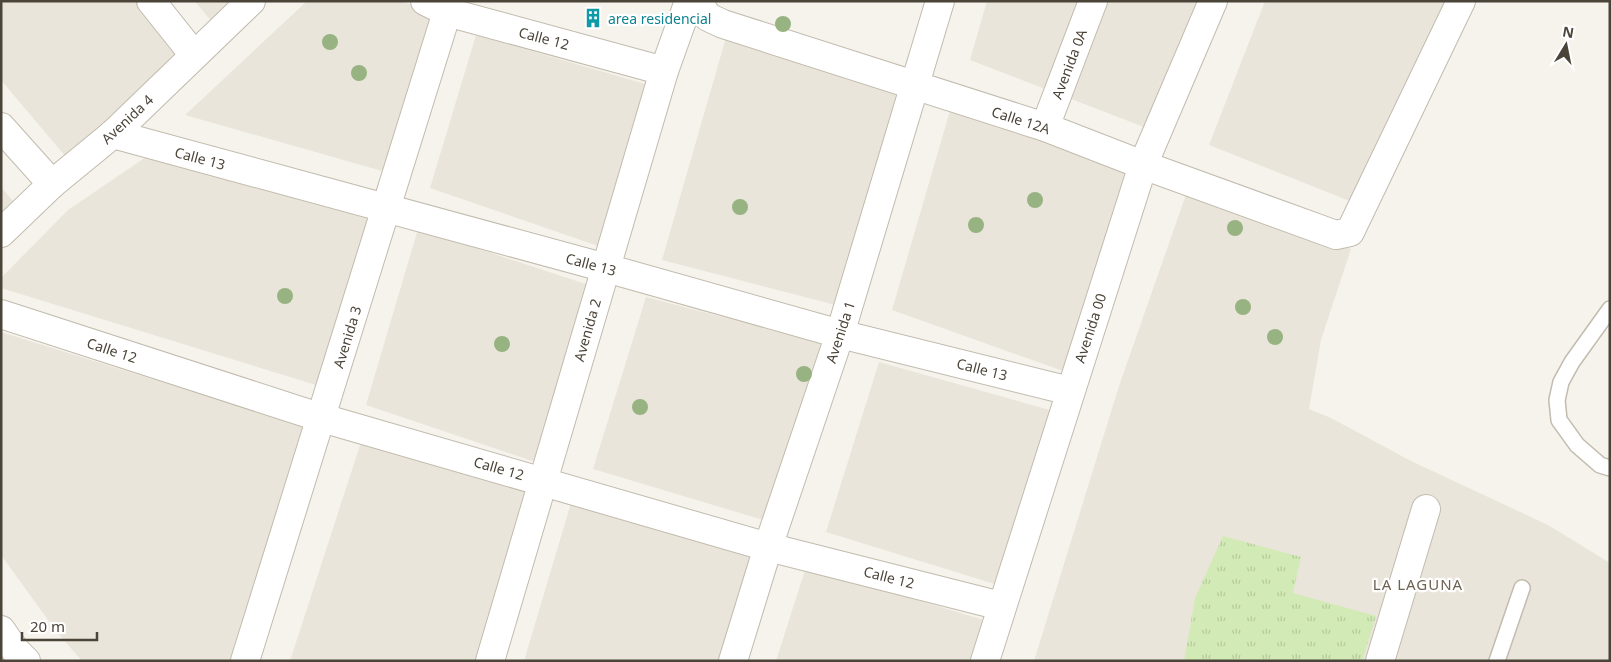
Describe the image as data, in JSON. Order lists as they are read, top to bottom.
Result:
{
  "streets": {
    "street": [
      "Calle 12",
      "Avenida 0A",
      "Avenida 4",
      "Calle 12A",
      "Calle 13",
      "Avenida 00",
      "Avenida 2",
      "Avenida 1",
      "Avenida 3"
    ]
  },
  "crossings": [
    ["Calle 12", "Avenida 00"],
    ["Calle 12", "Avenida 2"],
    ["Calle 12", "Avenida 1"],
    ["Calle 12", "Avenida 3"],
    ["Avenida 0A", "Calle 12A"],
    ["Avenida 4", "Calle 13"],
    ["Calle 12A", "Avenida 00"],
    ["Calle 12A", "Avenida 1"],
    ["Calle 13", "Avenida 00"],
    ["Calle 13", "Avenida 2"],
    ["Calle 13", "Avenida 1"],
    ["Calle 13", "Avenida 3"]
  ],
  "districts": ["LA LAGUNA"],
  "places": {
    "building": ["area residencial"]
  },
  "scale_bar": "20 m",
  "north": "top"
}
